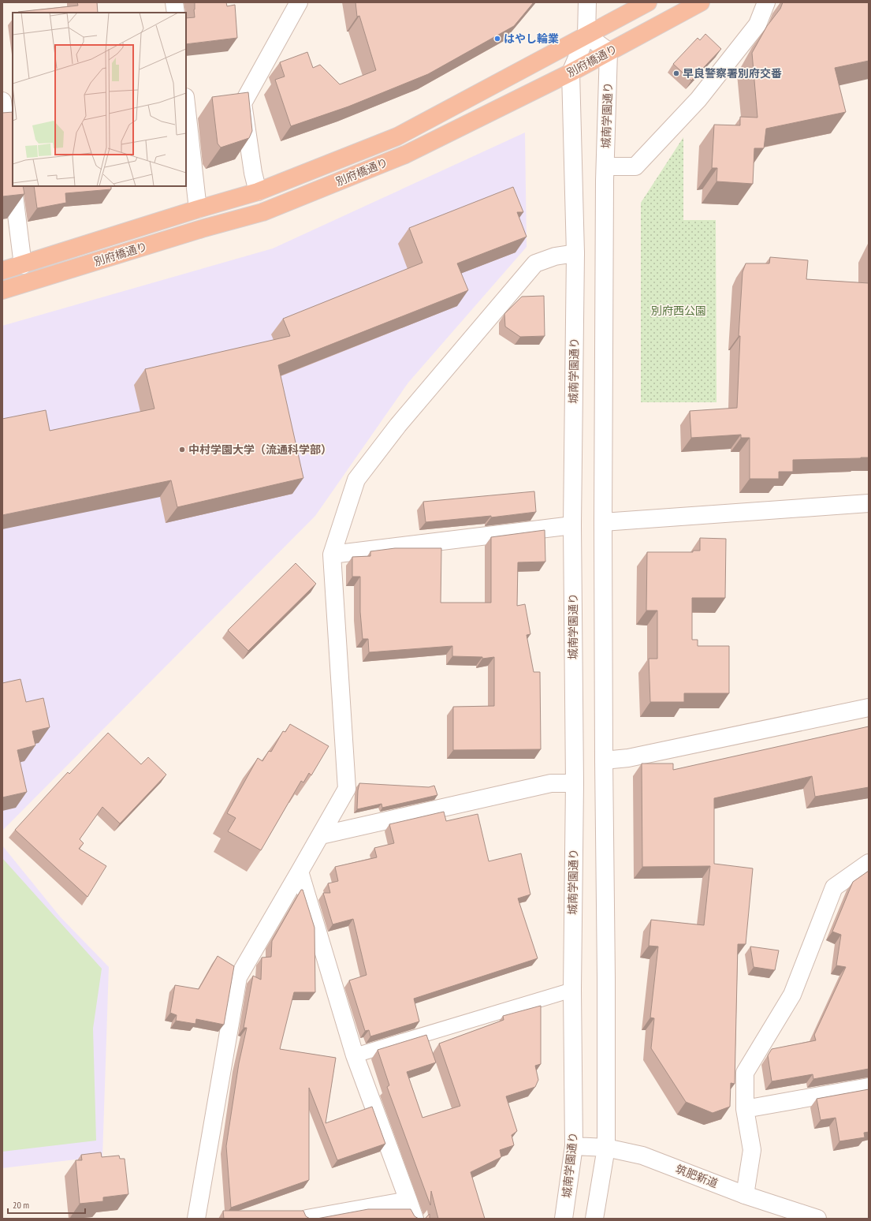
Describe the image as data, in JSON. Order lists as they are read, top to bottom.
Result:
{
  "streets": {
    "highway": ["別府橋通り"],
    "street": ["城南学園通り", "筑肥新道"]
  },
  "crossings": [
    ["別府橋通り", "城南学園通り"],
    ["城南学園通り", "筑肥新道"]
  ],
  "parks": ["別府西公園"],
  "places": ["はやし輪業", "早良警察署別府交番", "中村学園大学（流通科学部）"],
  "scale_bar": "20 m"
}
